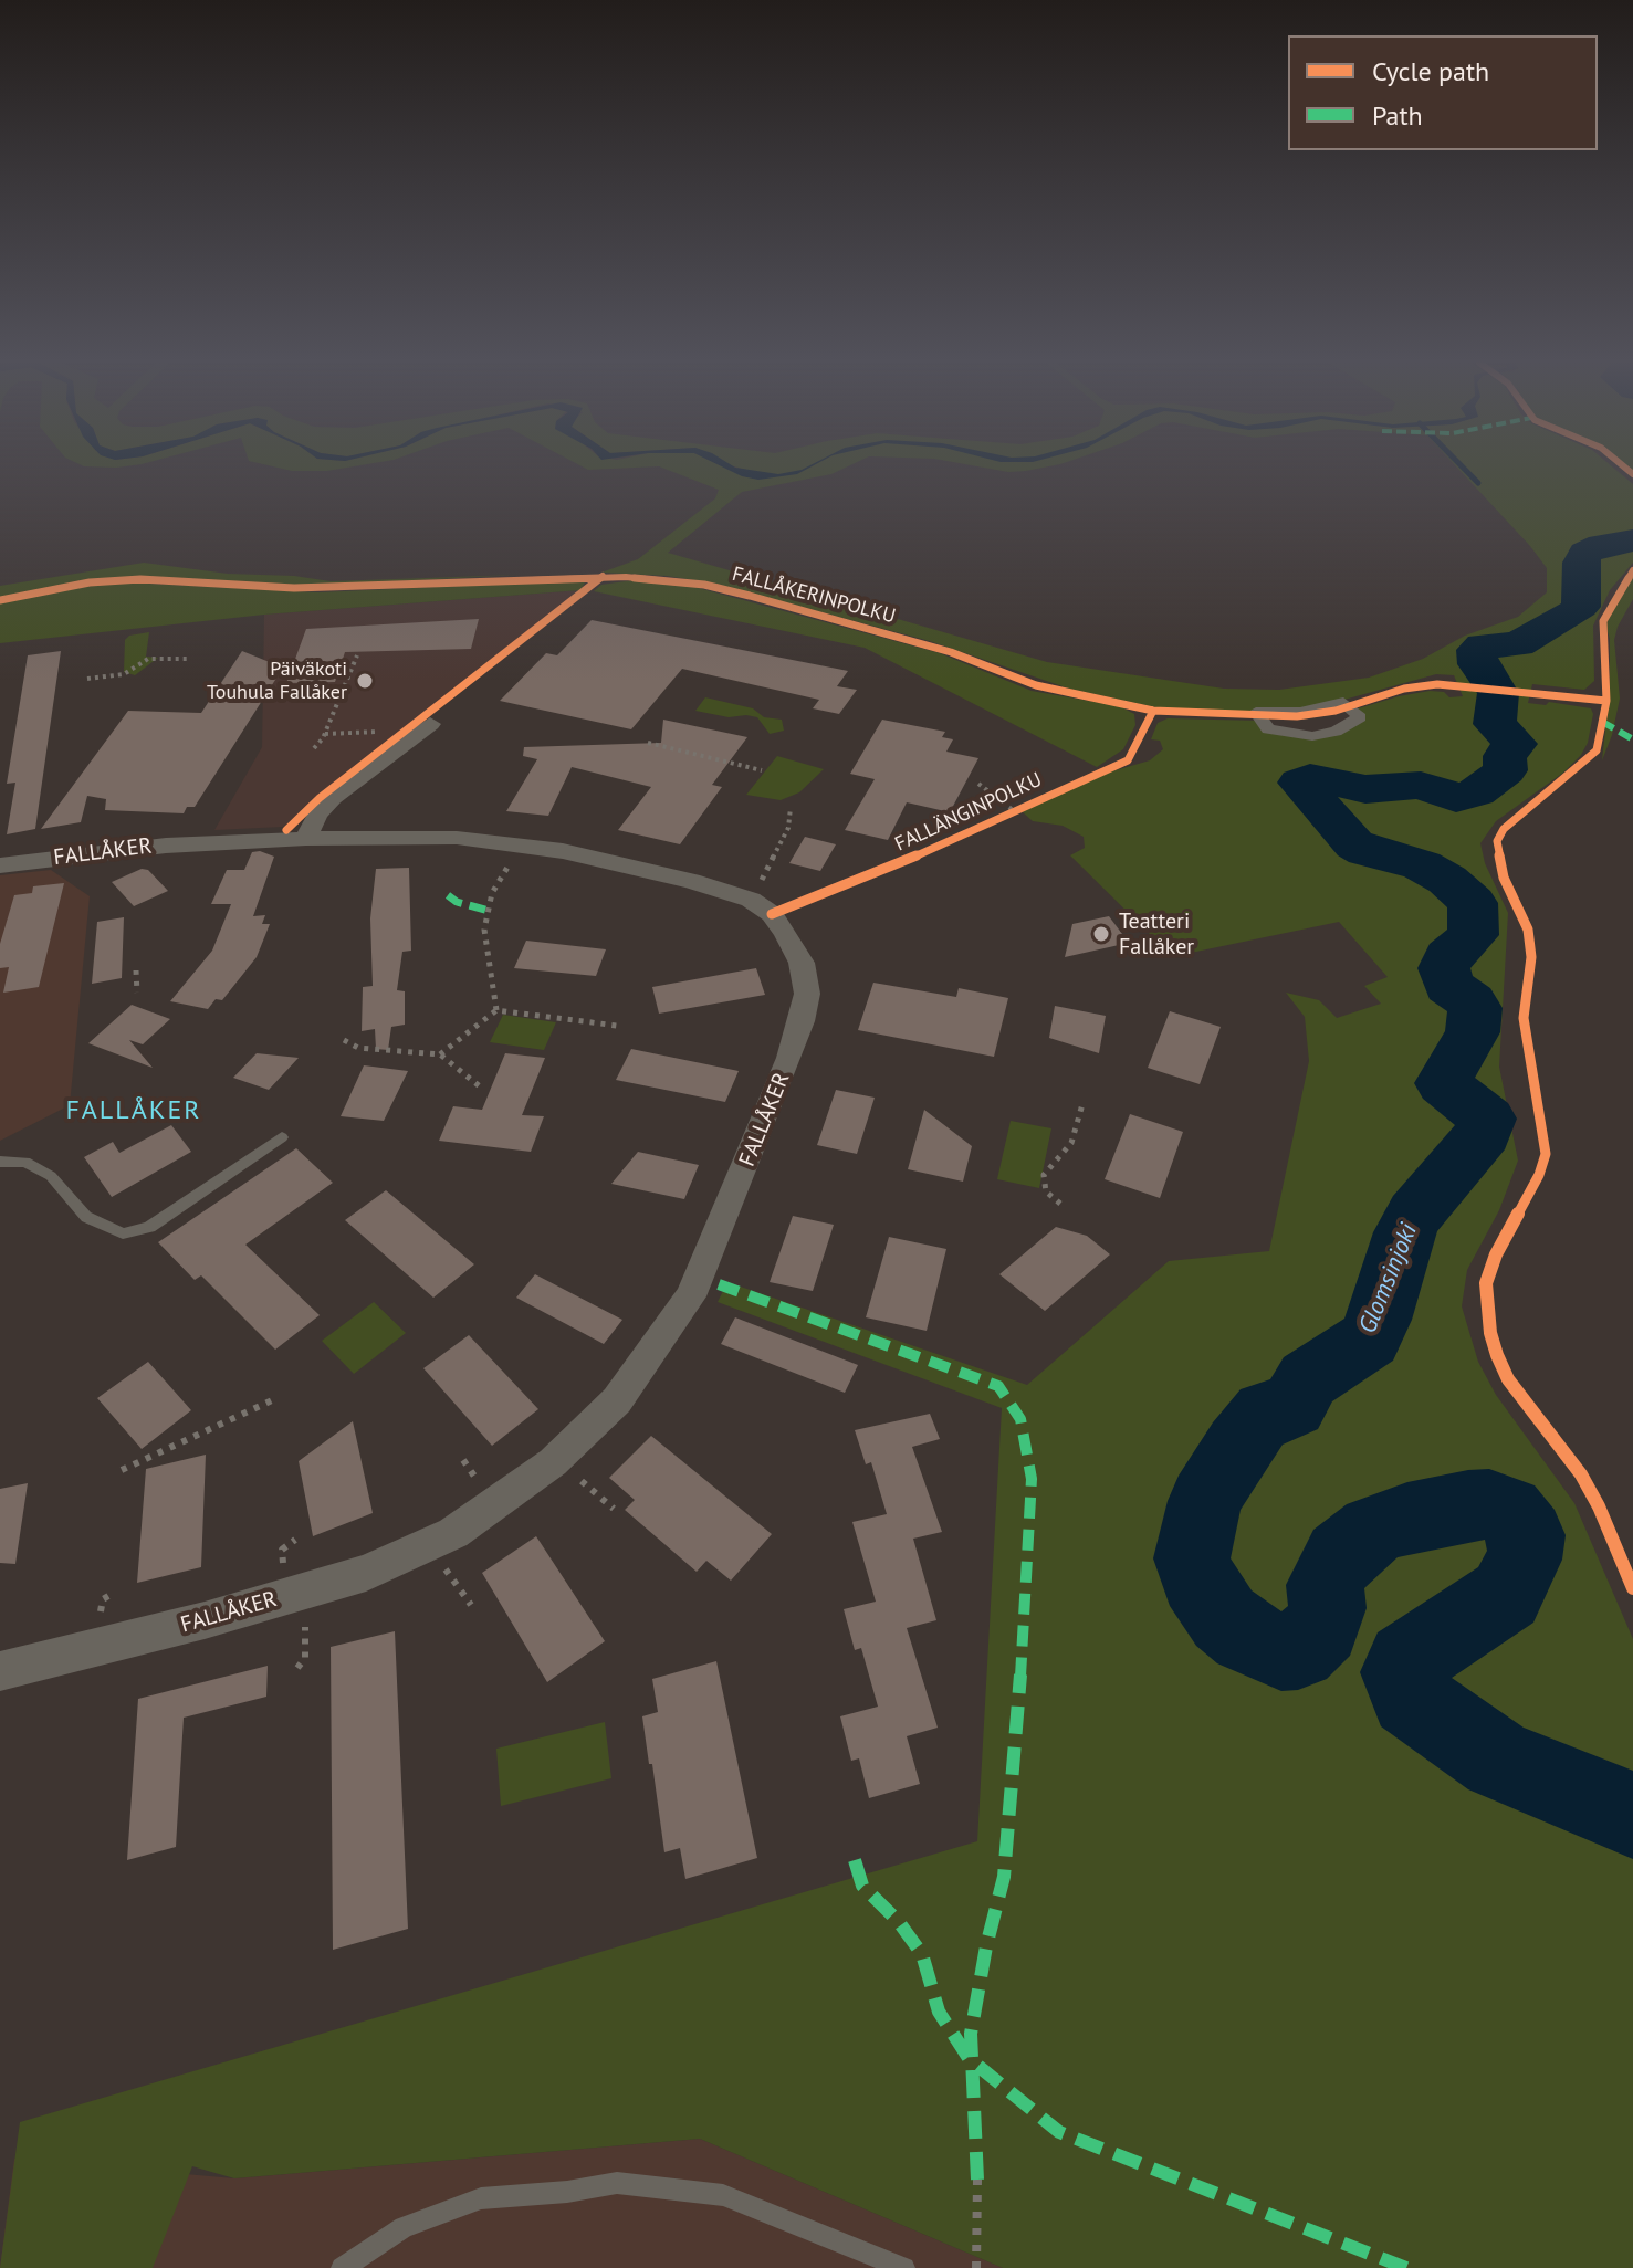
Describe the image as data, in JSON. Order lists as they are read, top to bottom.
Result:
{
  "streets": {
    "street": ["FALLÅKER"],
    "cycle path": ["FALLÅKERINPOLKU", "FALLÄNGINPOLKU"]
  },
  "districts": ["FALLÅKER"],
  "water": ["Glomsinjoki"],
  "places": ["Päiväkoti Touhula Fallåker", "Teatteri Fallåker"],
  "legend": ["Cycle path", "Path"]
}
